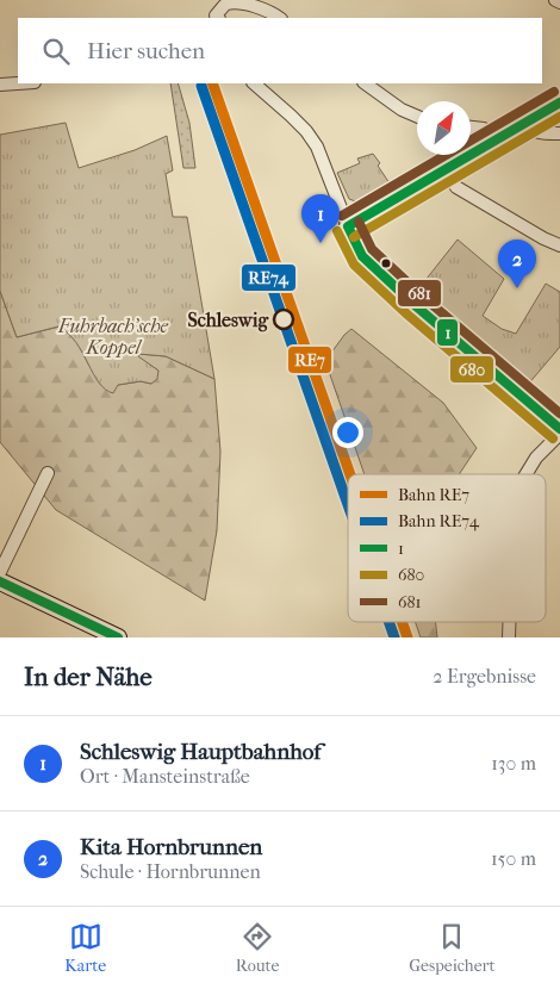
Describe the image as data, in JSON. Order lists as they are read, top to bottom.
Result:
{
  "parks": ["Fuhrbach’sche Koppel"],
  "places": ["Schleswig"],
  "lines": [
    "rail line RE7",
    "rail line RE74",
    "transit line 681",
    "transit line 1",
    "transit line 680"
  ],
  "legend": [
    "Bahn RE7",
    "Bahn RE74",
    "1",
    "680",
    "681"
  ],
  "north": "top right",
  "page": {
    "search": "Hier suchen",
    "pins": ["1", "2"],
    "heading": ["In der Nähe", "2 Ergebnisse"],
    "list": [
      {
        "mark": "1",
        "name": "Schleswig Hauptbahnhof",
        "note": "Ort · Mansteinstraße",
        "value": "130 m"
      },
      {
        "mark": "2",
        "name": "Kita Hornbrunnen",
        "note": "Schule · Hornbrunnen",
        "value": "150 m"
      }
    ],
    "nav": ["Karte", "Route", "Gespeichert"]
  }
}
